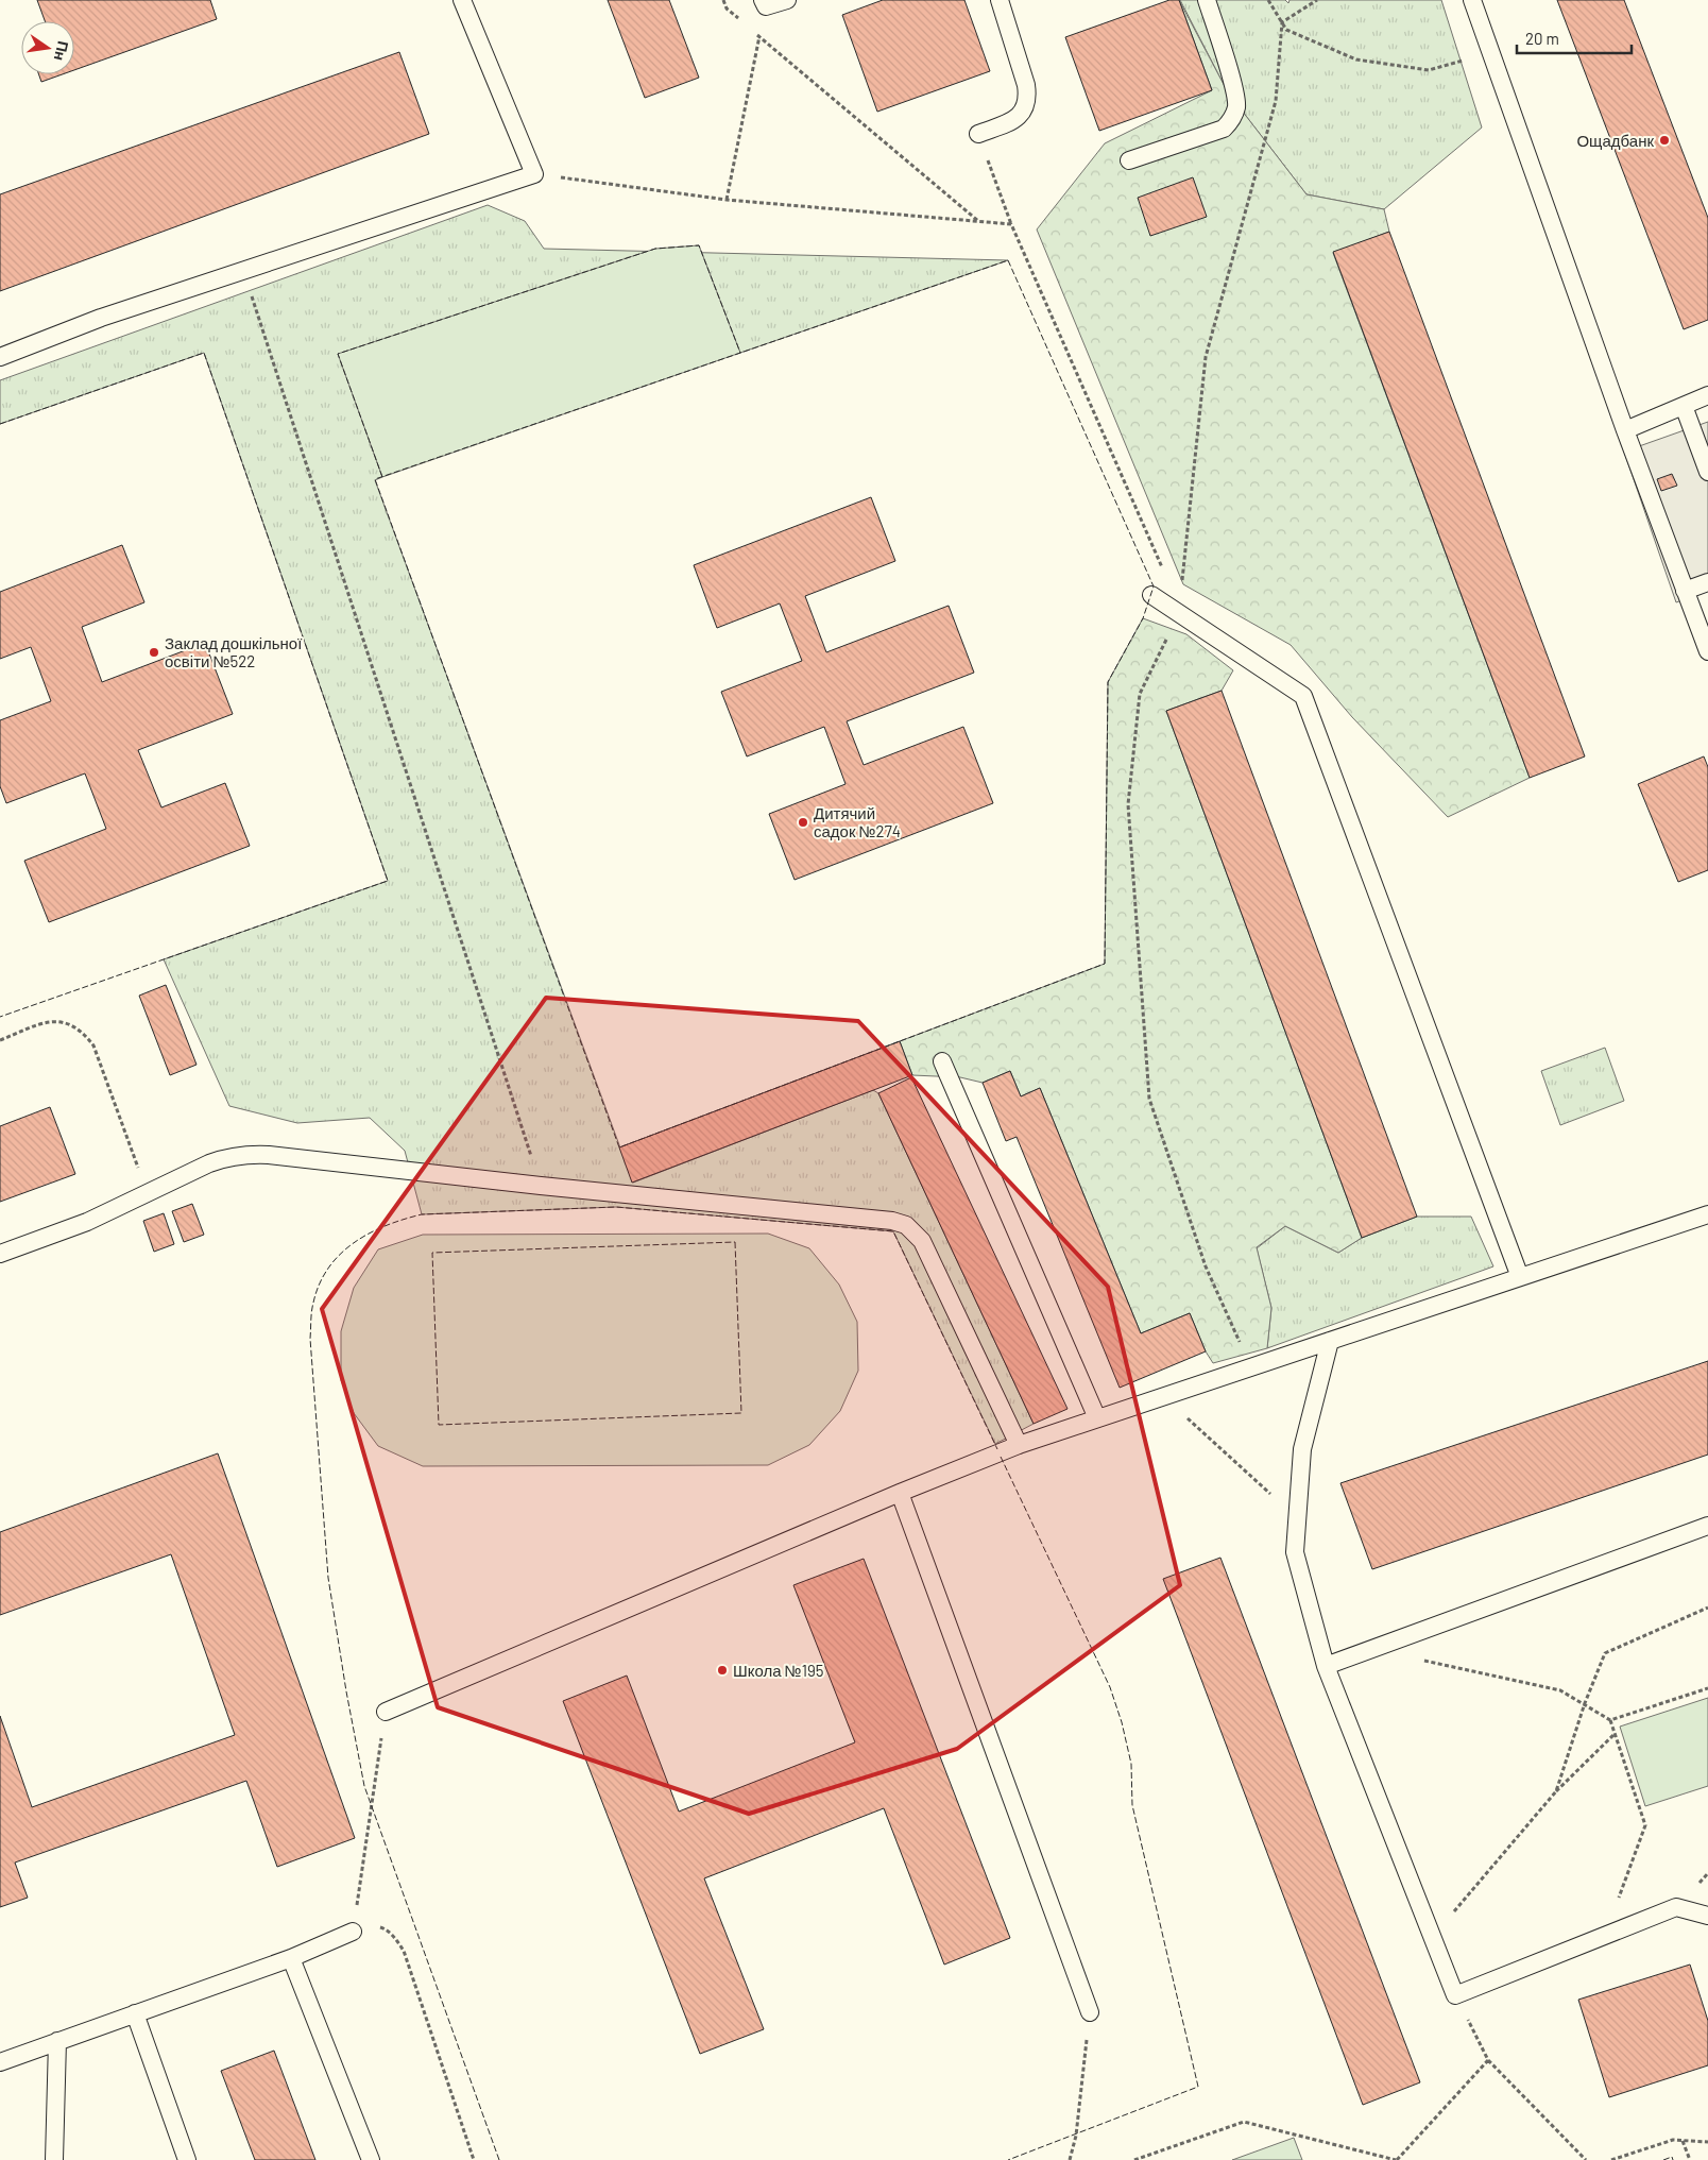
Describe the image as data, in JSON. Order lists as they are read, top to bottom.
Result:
{
  "places": [
    "Ощадбанк",
    "Заклад дошкільної освіти №522",
    "Дитячий садок №274",
    "Школа №195"
  ],
  "scale_bar": "20 m",
  "north": "right"
}
